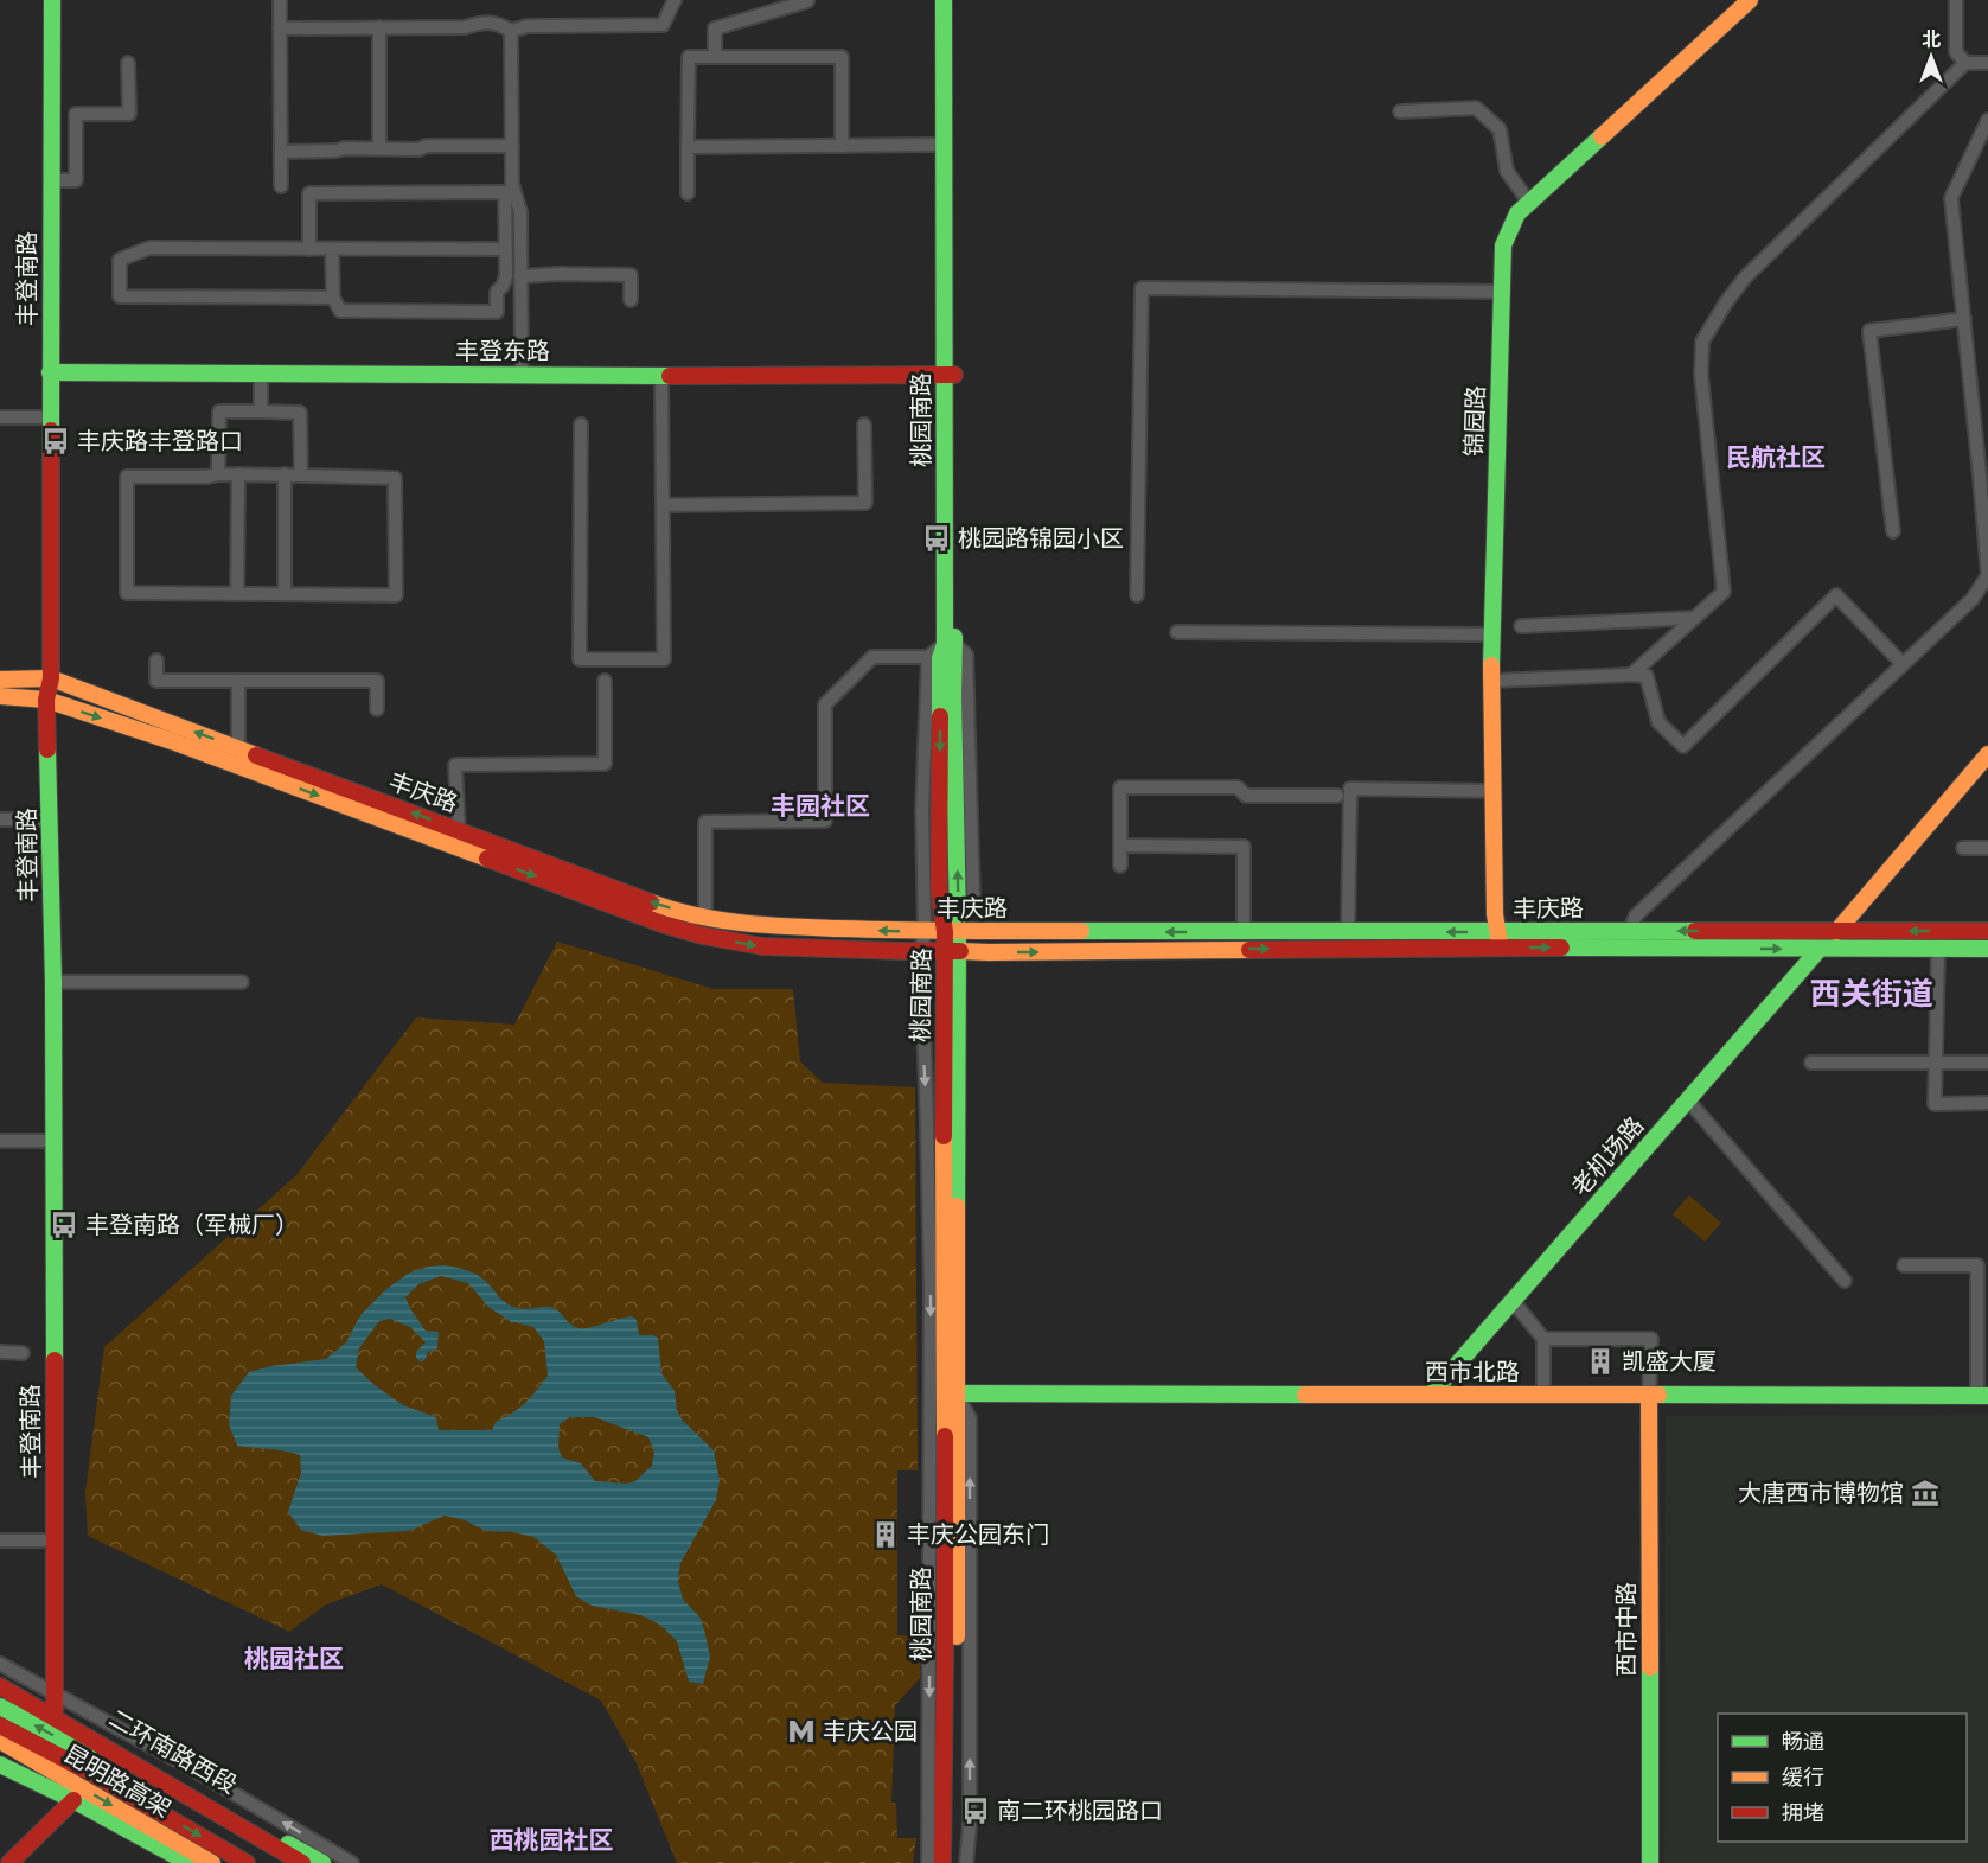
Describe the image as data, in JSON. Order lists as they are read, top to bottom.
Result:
{
  "streets": {
    "main road": [
      "丰登南路",
      "丰登东路",
      "桃园南路",
      "锦园路",
      "丰庆路",
      "老机场路",
      "西市北路",
      "西市中路",
      "二环南路西段",
      "昆明路高架"
    ]
  },
  "crossings": [
    ["丰登南路", "丰登东路"],
    ["丰登南路", "丰庆路"],
    ["丰登南路", "二环南路西段"],
    ["丰登东路", "桃园南路"],
    ["桃园南路", "丰庆路"],
    ["桃园南路", "西市北路"],
    ["锦园路", "丰庆路"],
    ["丰庆路", "老机场路"],
    ["老机场路", "西市北路"],
    ["西市北路", "西市中路"],
    ["二环南路西段", "昆明路高架"]
  ],
  "districts": [
    "民航社区",
    "丰园社区",
    "西关街道",
    "桃园社区",
    "西桃园社区"
  ],
  "places": {
    "bus stop": [
      "丰庆路丰登路口",
      "桃园路锦园小区",
      "丰登南路（军械厂）",
      "南二环桃园路口"
    ],
    "building": ["凯盛大厦", "丰庆公园东门"],
    "museum": ["大唐西市博物馆"],
    "metro station": ["丰庆公园"]
  },
  "legend": ["畅通", "缓行", "拥堵"],
  "north": "top"
}
